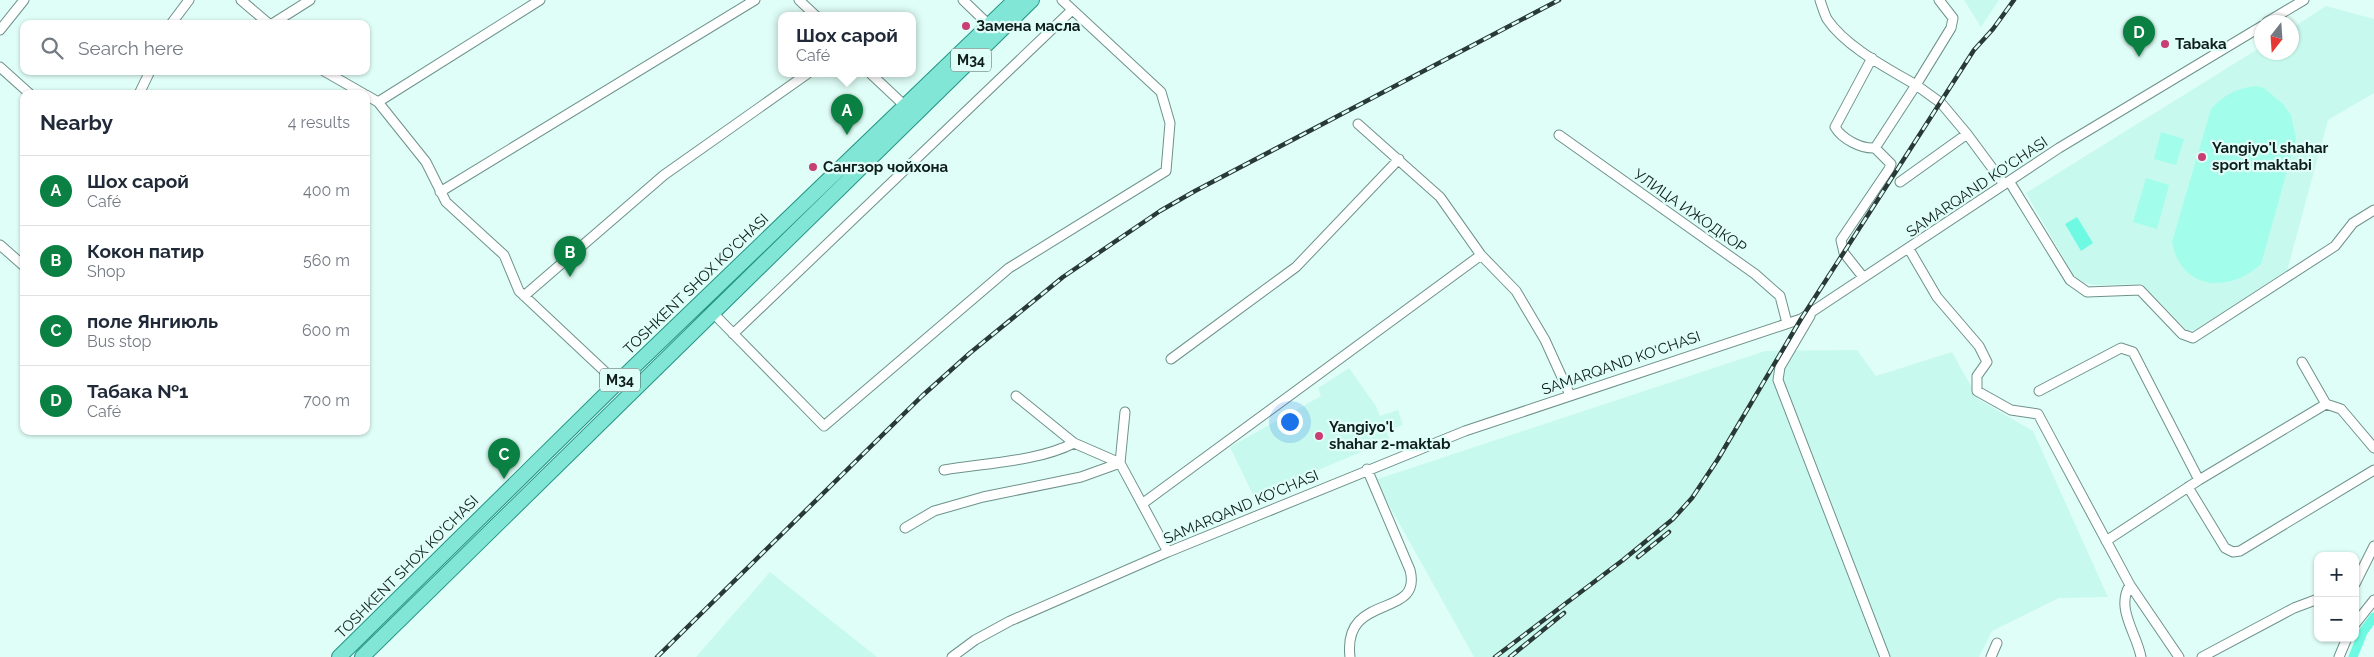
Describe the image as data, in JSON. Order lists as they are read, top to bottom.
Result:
{
  "streets": {
    "main road": ["M34", "TOSHKENT SHOX KO'CHASI"],
    "street": ["SAMARQAND KO'CHASI", "УЛИЦА ИЖОДКОР"]
  },
  "crossings": [
    ["SAMARQAND KO'CHASI", "УЛИЦА ИЖОДКОР"]
  ],
  "places": [
    "Замена масла",
    "Tabaka",
    "Yangiyo'l shahar sport maktabi",
    "Сангзор чойхона",
    "Yangiyo'l shahar 2-maktab"
  ],
  "north": "bottom",
  "page": {
    "popup": ["Шох сарой", "Café"],
    "pins": [
      "D",
      "A",
      "B",
      "C"
    ],
    "search": "Search here",
    "heading": ["Nearby", "4 results"],
    "list": [
      {
        "mark": "A",
        "name": "Шох сарой",
        "note": "Café",
        "value": "400 m"
      },
      {
        "mark": "B",
        "name": "Кокон патир",
        "note": "Shop",
        "value": "560 m"
      },
      {
        "mark": "C",
        "name": "поле Янгиюль",
        "note": "Bus stop",
        "value": "600 m"
      },
      {
        "mark": "D",
        "name": "Табака №1",
        "note": "Café",
        "value": "700 m"
      }
    ],
    "map_buttons": ["+", "−"]
  }
}
